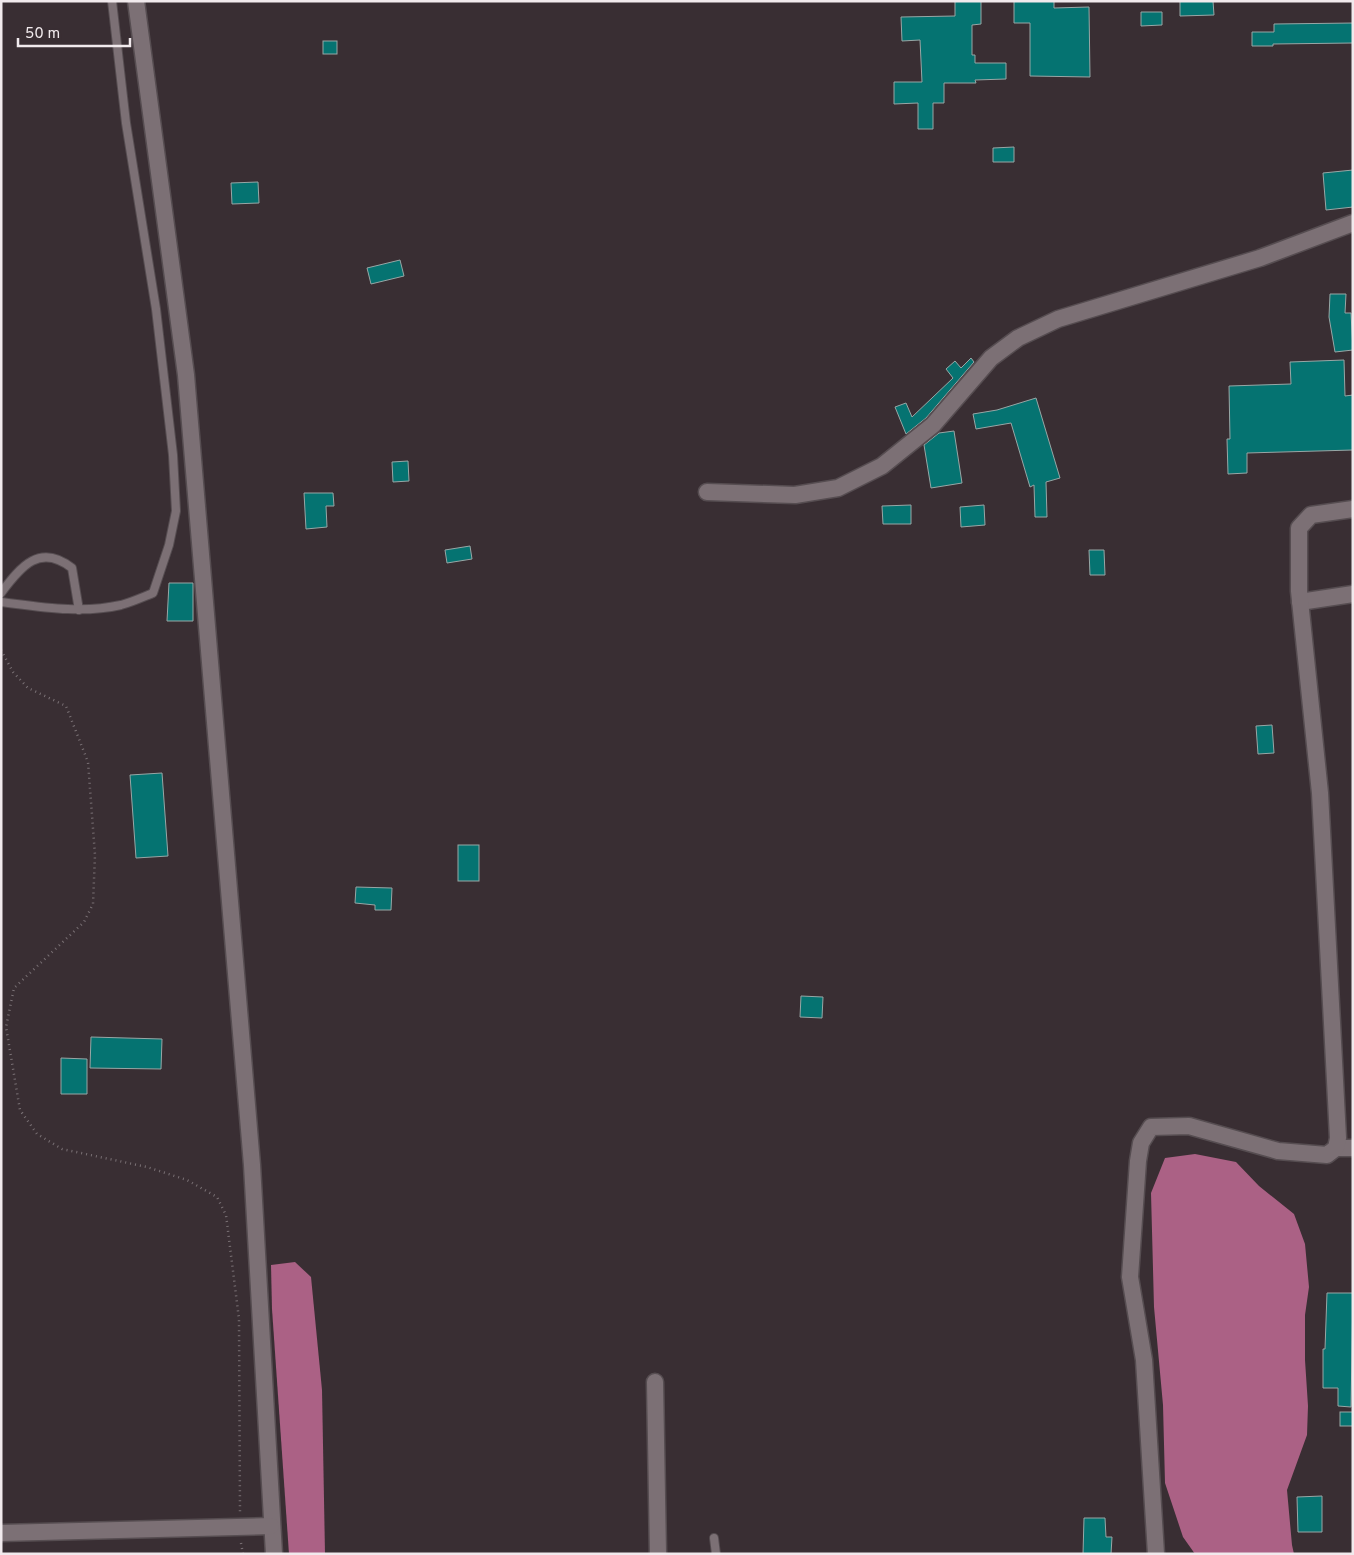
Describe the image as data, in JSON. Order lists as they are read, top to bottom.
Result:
{
  "scale_bar": "50 m"
}
